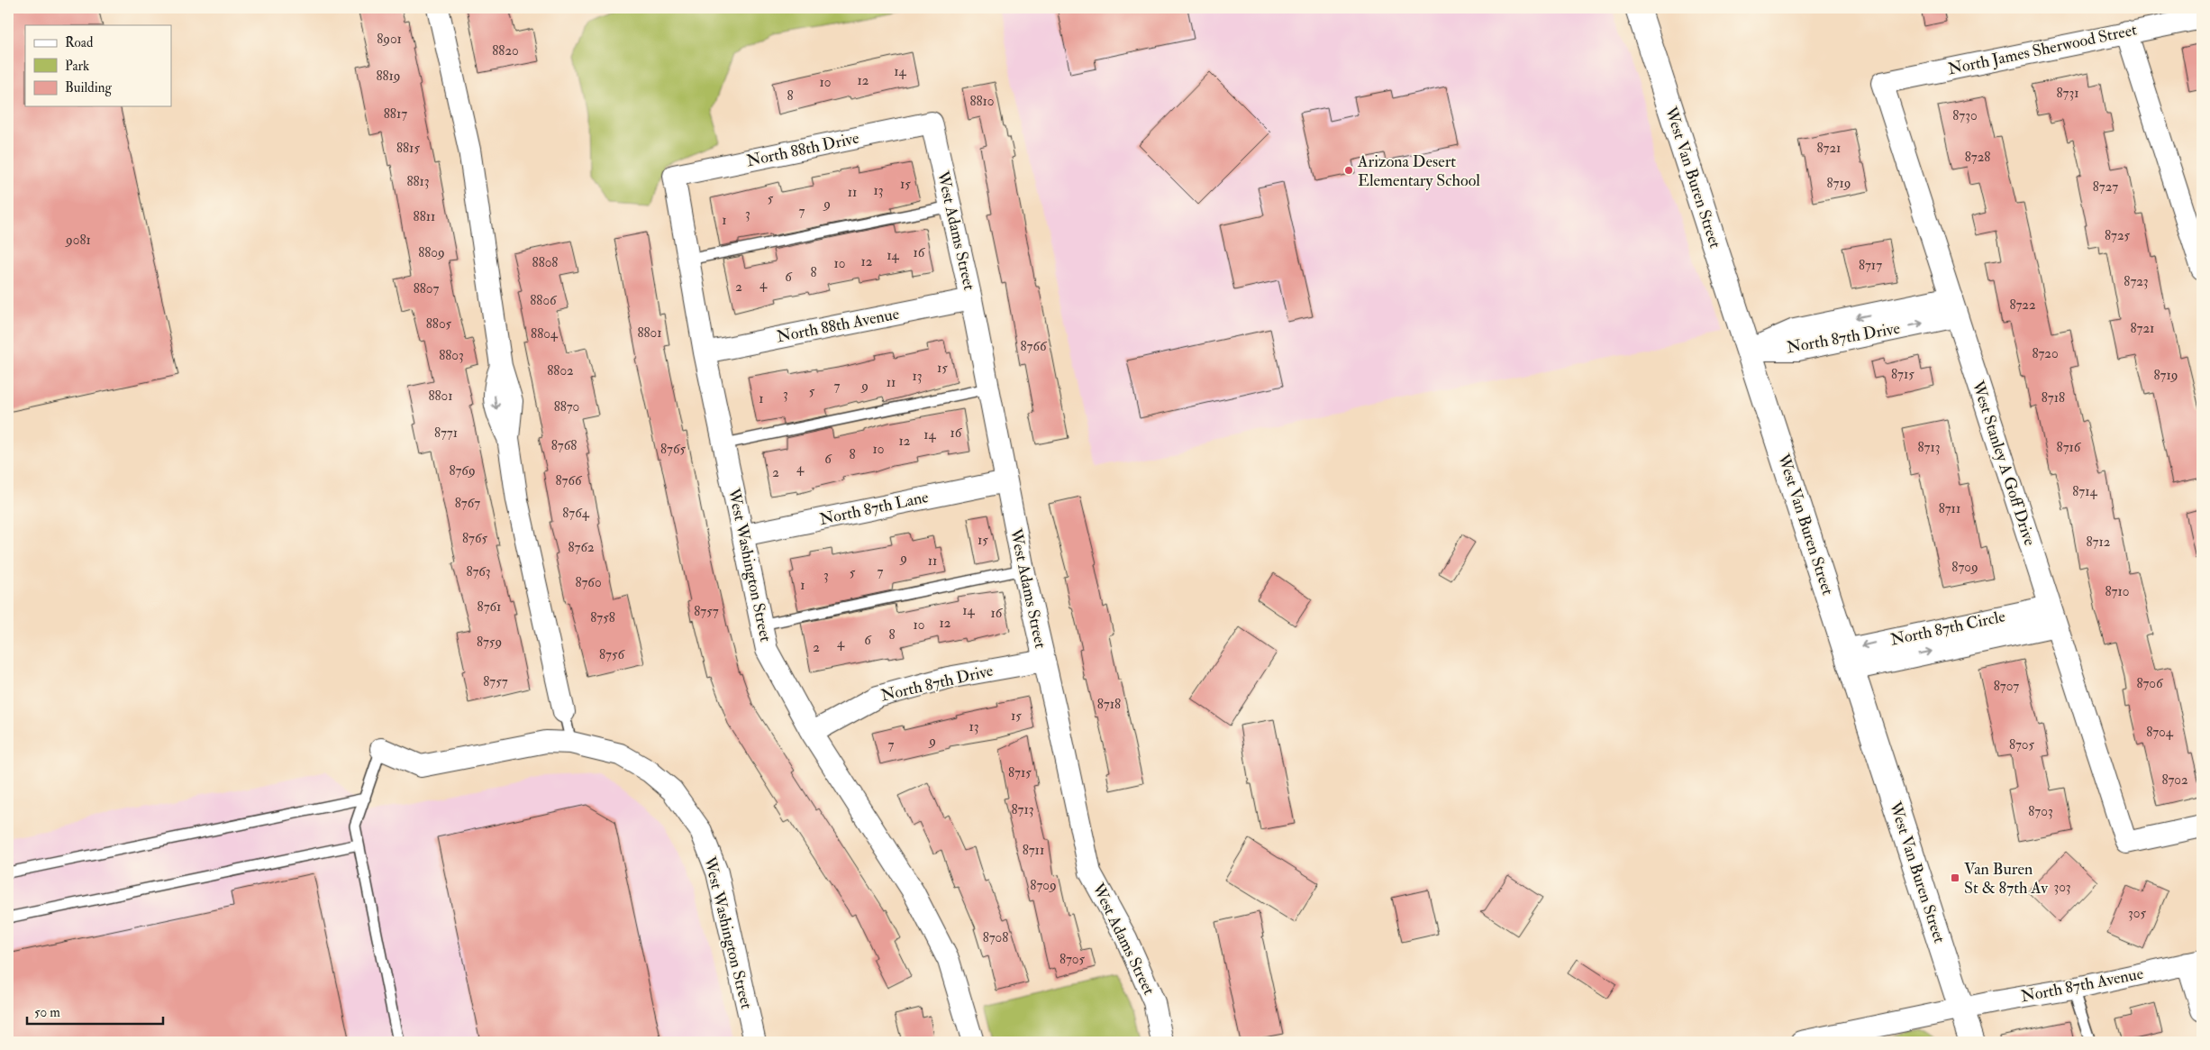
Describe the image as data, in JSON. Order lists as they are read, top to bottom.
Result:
{
  "streets": {
    "main road": ["West Van Buren Street"],
    "street": [
      "North James Sherwood Street",
      "North 88th Drive",
      "West Adams Street",
      "North 88th Avenue",
      "North 87th Drive",
      "West Stanley A Goff Drive",
      "North 87th Lane",
      "West Washington Street",
      "North 87th Circle",
      "North 87th Avenue"
    ]
  },
  "crossings": [
    ["North James Sherwood Street", "West Stanley A Goff Drive"],
    ["North 88th Drive", "West Adams Street"],
    ["North 88th Drive", "West Washington Street"],
    ["West Van Buren Street", "North 87th Drive"],
    ["West Van Buren Street", "North 87th Circle"],
    ["West Van Buren Street", "North 87th Avenue"],
    ["West Adams Street", "North 88th Avenue"],
    ["West Adams Street", "North 87th Drive"],
    ["West Adams Street", "North 87th Lane"],
    ["North 88th Avenue", "West Washington Street"],
    ["North 87th Drive", "West Stanley A Goff Drive"],
    ["North 87th Drive", "West Washington Street"],
    ["West Stanley A Goff Drive", "North 87th Circle"],
    ["North 87th Lane", "West Washington Street"]
  ],
  "places": {
    "other": ["Arizona Desert Elementary School"],
    "transit": ["Van Buren St & 87th Av"]
  },
  "house_numbers": [
    "8901",
    "8820",
    "14",
    "8819",
    "12",
    "10",
    "8731",
    "8",
    "8810",
    "8817",
    "8730",
    "8815",
    "8721",
    "8728",
    "8813",
    "8719",
    "15",
    "8727",
    "13",
    "11",
    "5",
    "9",
    "7",
    "3",
    "8811",
    "1",
    "8725",
    "9081",
    "8809",
    "16",
    "14",
    "12",
    "8808",
    "10",
    "8717",
    "8",
    "6",
    "8723",
    "4",
    "2",
    "8807",
    "8806",
    "8722",
    "8805",
    "8721",
    "8801",
    "8804",
    "8766",
    "8720",
    "8803",
    "15",
    "8802",
    "8715",
    "8719",
    "13",
    "11",
    "7",
    "9",
    "5",
    "3",
    "8801",
    "8718",
    "1",
    "8870",
    "8771",
    "16",
    "14",
    "12",
    "8768",
    "8713",
    "8716",
    "8765",
    "10",
    "8",
    "6",
    "4",
    "8769",
    "2",
    "8766",
    "8714",
    "8767",
    "8711",
    "8764",
    "8765",
    "15",
    "8712",
    "8762",
    "9",
    "11",
    "8709",
    "8763",
    "7",
    "5",
    "3",
    "8760",
    "1",
    "8710",
    "8761",
    "14",
    "8757",
    "16",
    "8758",
    "12",
    "10",
    "8",
    "6",
    "8759",
    "4",
    "2",
    "8756",
    "8757",
    "8706",
    "8707",
    "8718",
    "15",
    "13",
    "8704",
    "9",
    "7",
    "8705",
    "8715",
    "8702",
    "8713",
    "8703",
    "8711",
    "8709",
    "303",
    "305",
    "8708",
    "8705"
  ],
  "legend": ["Road", "Park", "Building"],
  "scale_bar": "50 m"
}
